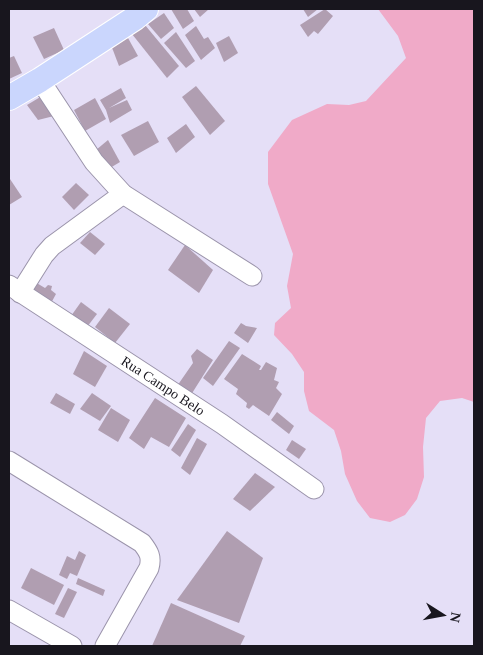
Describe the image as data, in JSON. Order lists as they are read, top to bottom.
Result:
{
  "streets": {
    "street": ["Rua Campo Belo"]
  },
  "north": "right"
}
